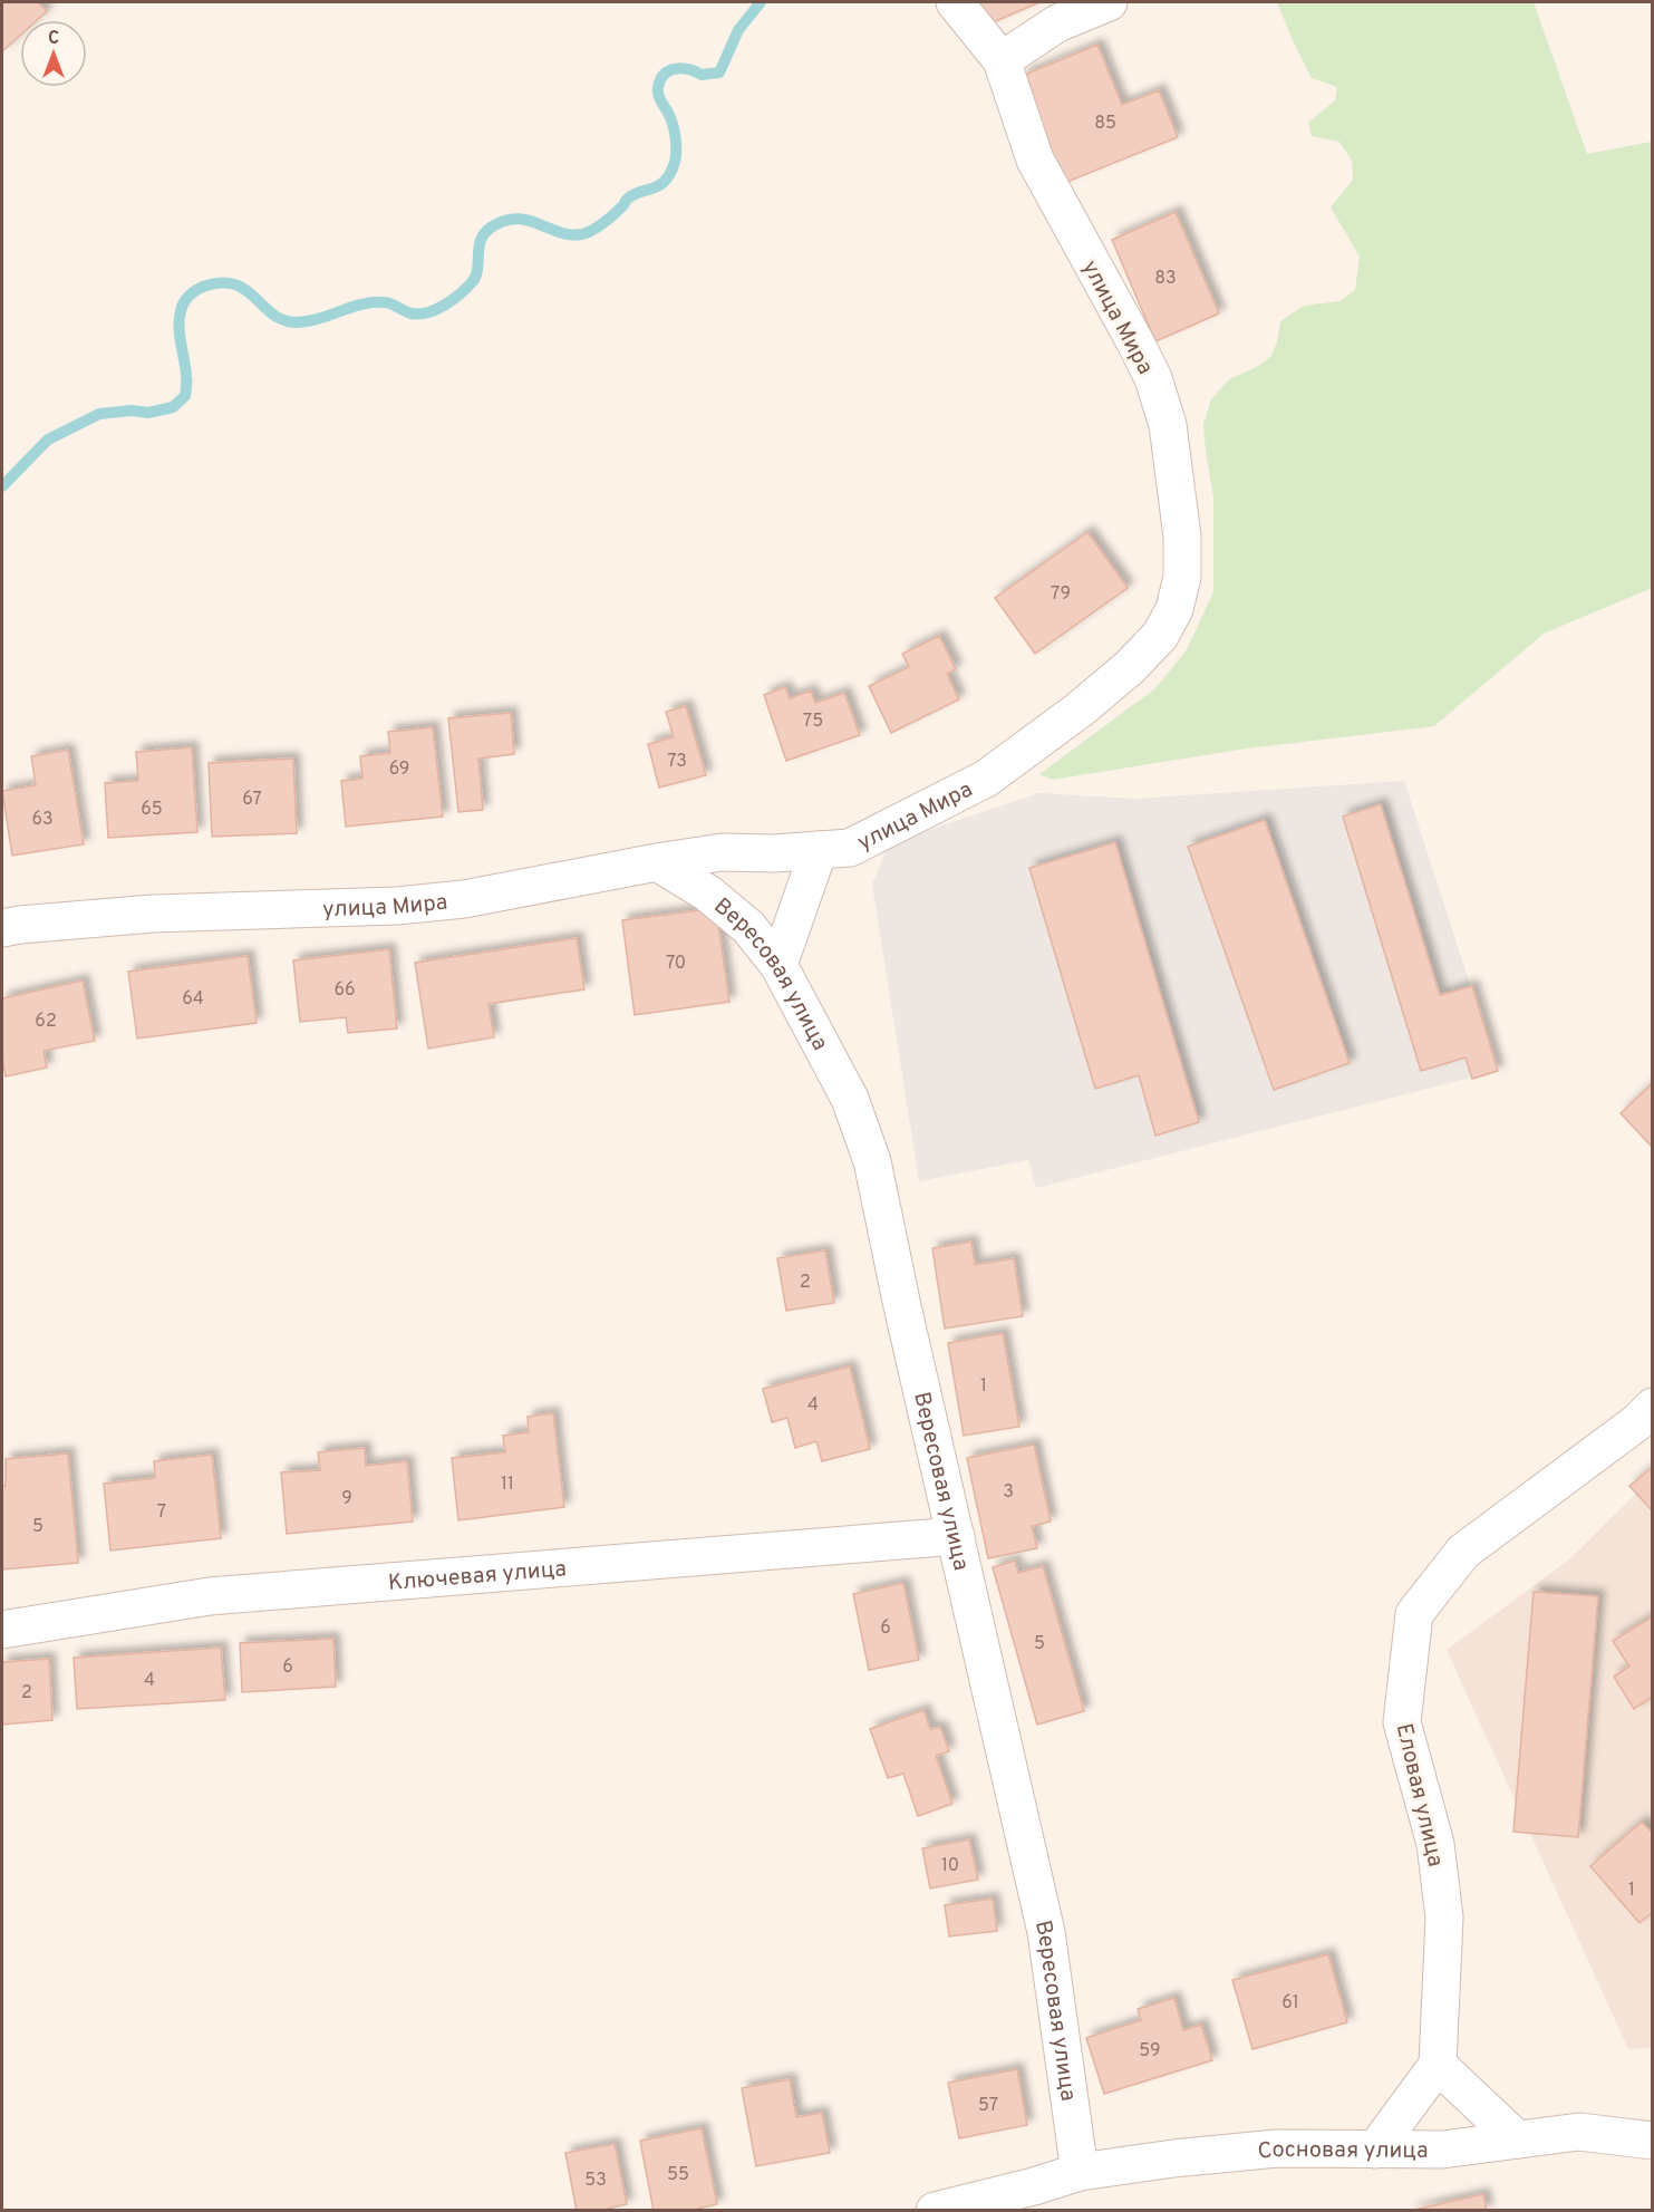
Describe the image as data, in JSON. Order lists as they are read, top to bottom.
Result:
{
  "streets": {
    "street": [
      "улица Мира",
      "Вересовая улица",
      "Ключевая улица",
      "Еловая улица",
      "Сосновая улица"
    ]
  },
  "crossings": [
    ["улица Мира", "Вересовая улица"],
    ["Вересовая улица", "Ключевая улица"],
    ["Вересовая улица", "Сосновая улица"]
  ],
  "house_numbers": [
    "85",
    "83",
    "79",
    "75",
    "73",
    "69",
    "67",
    "65",
    "63",
    "70",
    "66",
    "64",
    "62",
    "2",
    "1",
    "4",
    "11",
    "3",
    "9",
    "7",
    "5",
    "6",
    "5",
    "6",
    "4",
    "2",
    "10",
    "1",
    "61",
    "59",
    "57",
    "55",
    "53"
  ],
  "north": "top"
}
